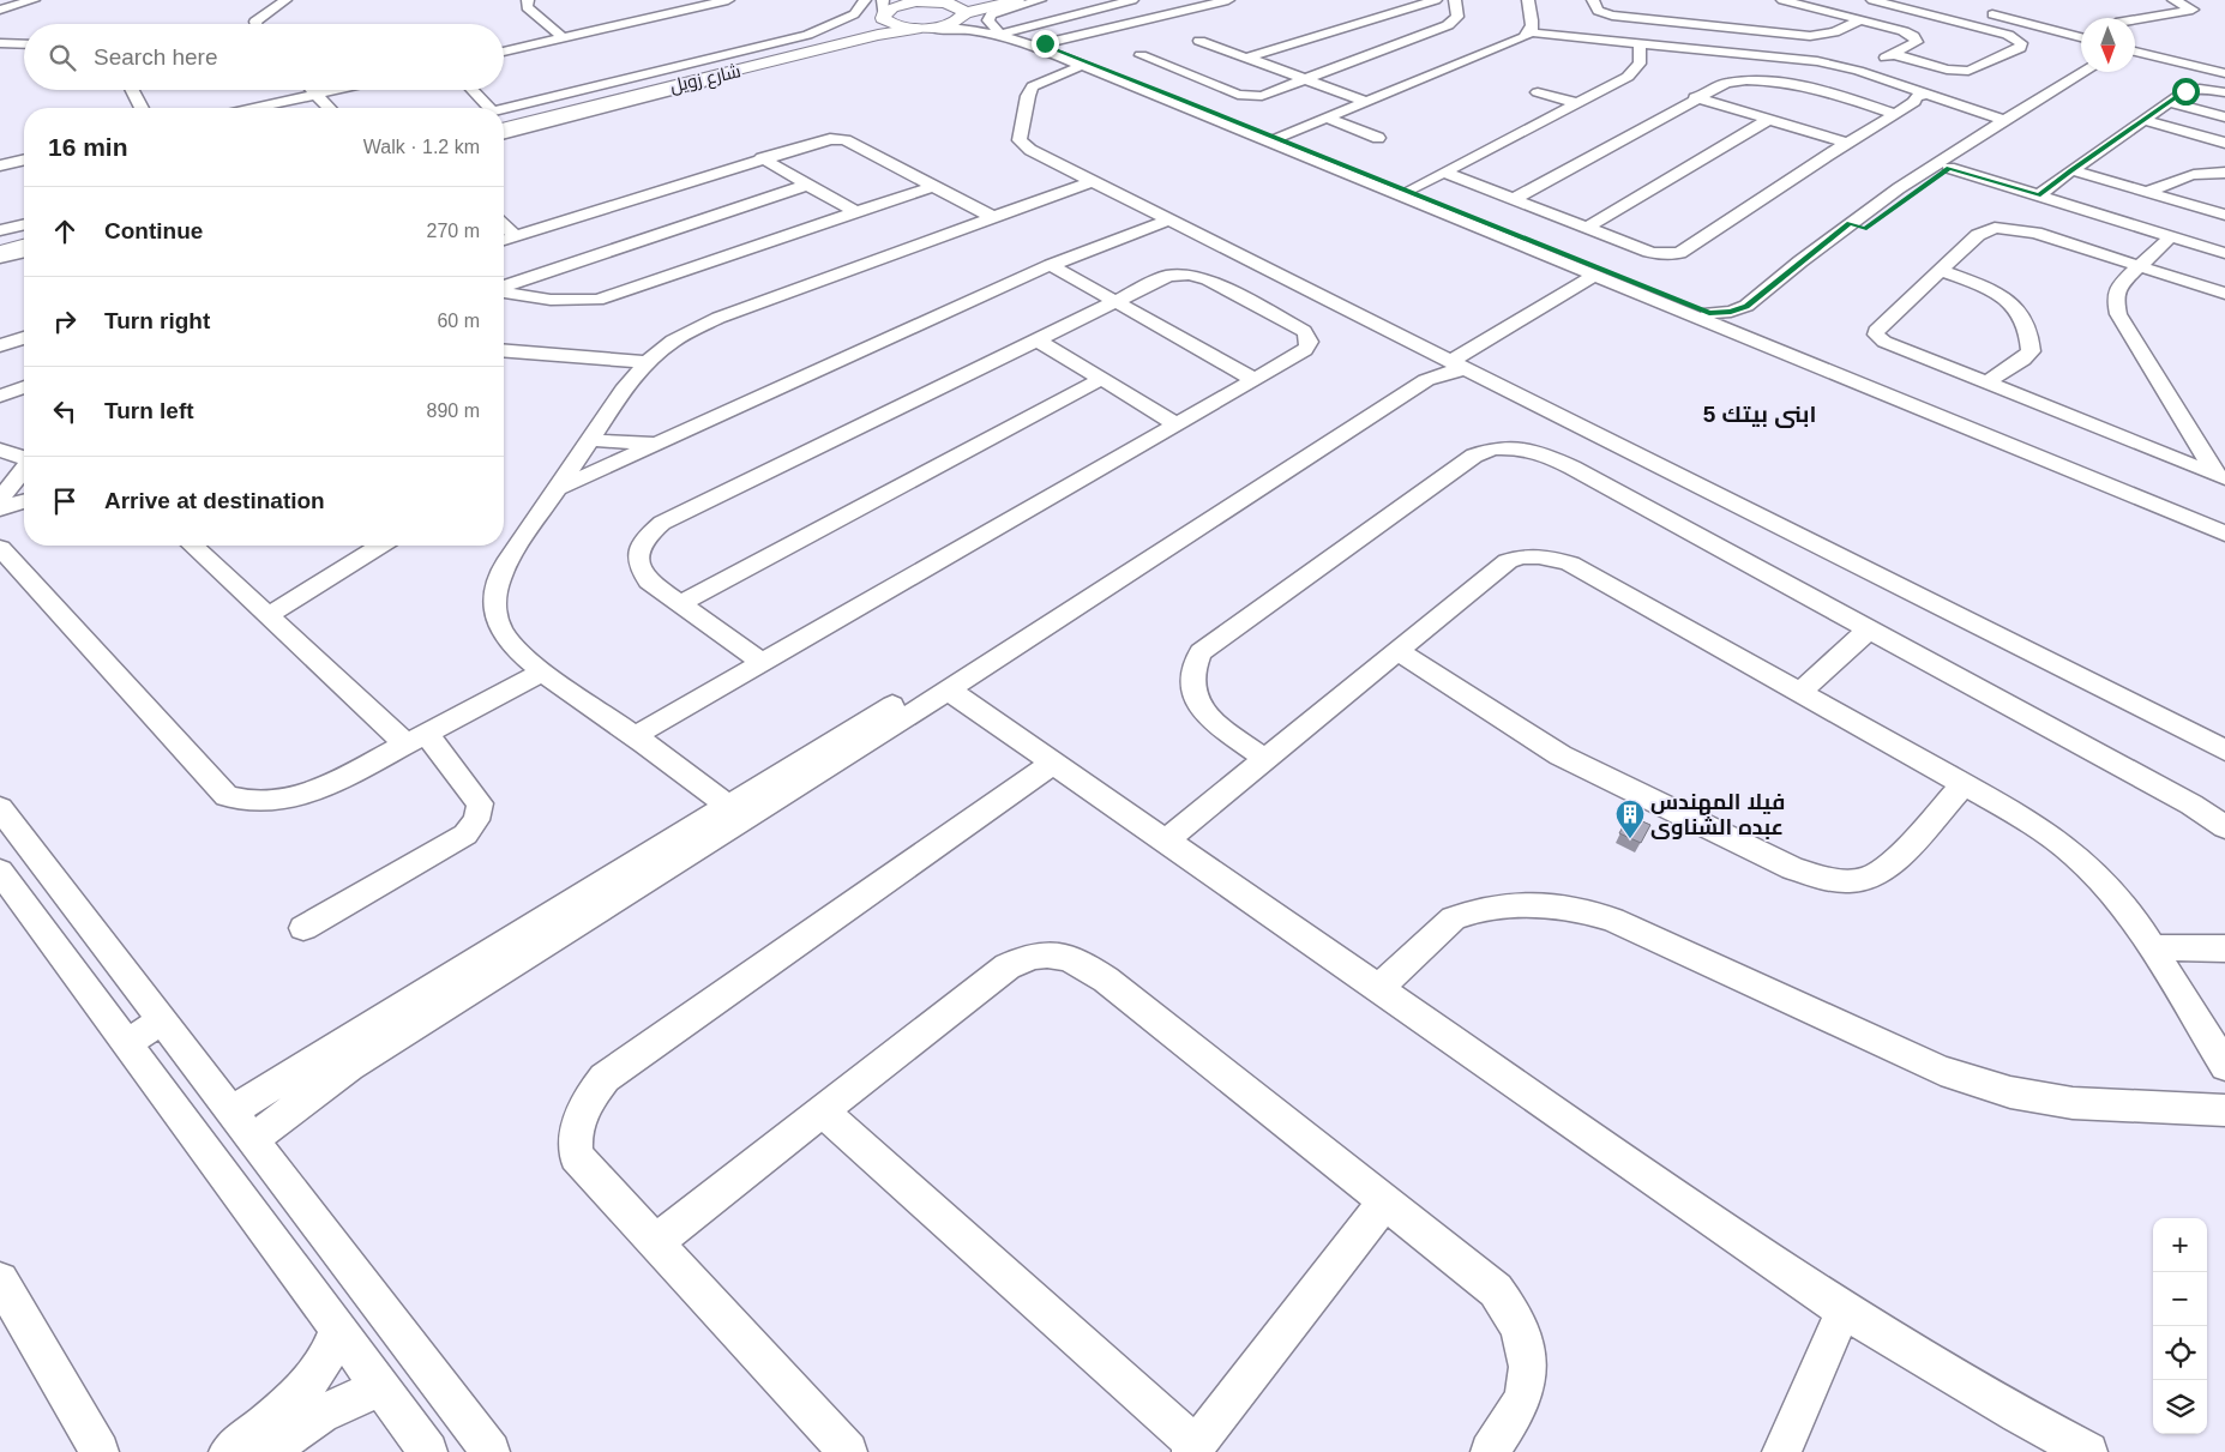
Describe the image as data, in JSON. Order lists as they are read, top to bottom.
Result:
{
  "streets": {
    "main road": ["شارع زويل"]
  },
  "districts": ["ابنى بيتك 5"],
  "places": {
    "building": ["فيلا المهندس عبده الشناوى"]
  },
  "north": "bottom",
  "page": {
    "search": "Search here",
    "heading": ["16 min", "Walk · 1.2 km"],
    "list": [
      ["Continue", "270 m"],
      ["Turn right", "60 m"],
      ["Turn left", "890 m"],
      "Arrive at destination"
    ],
    "map_buttons": ["+", "−"]
  }
}
